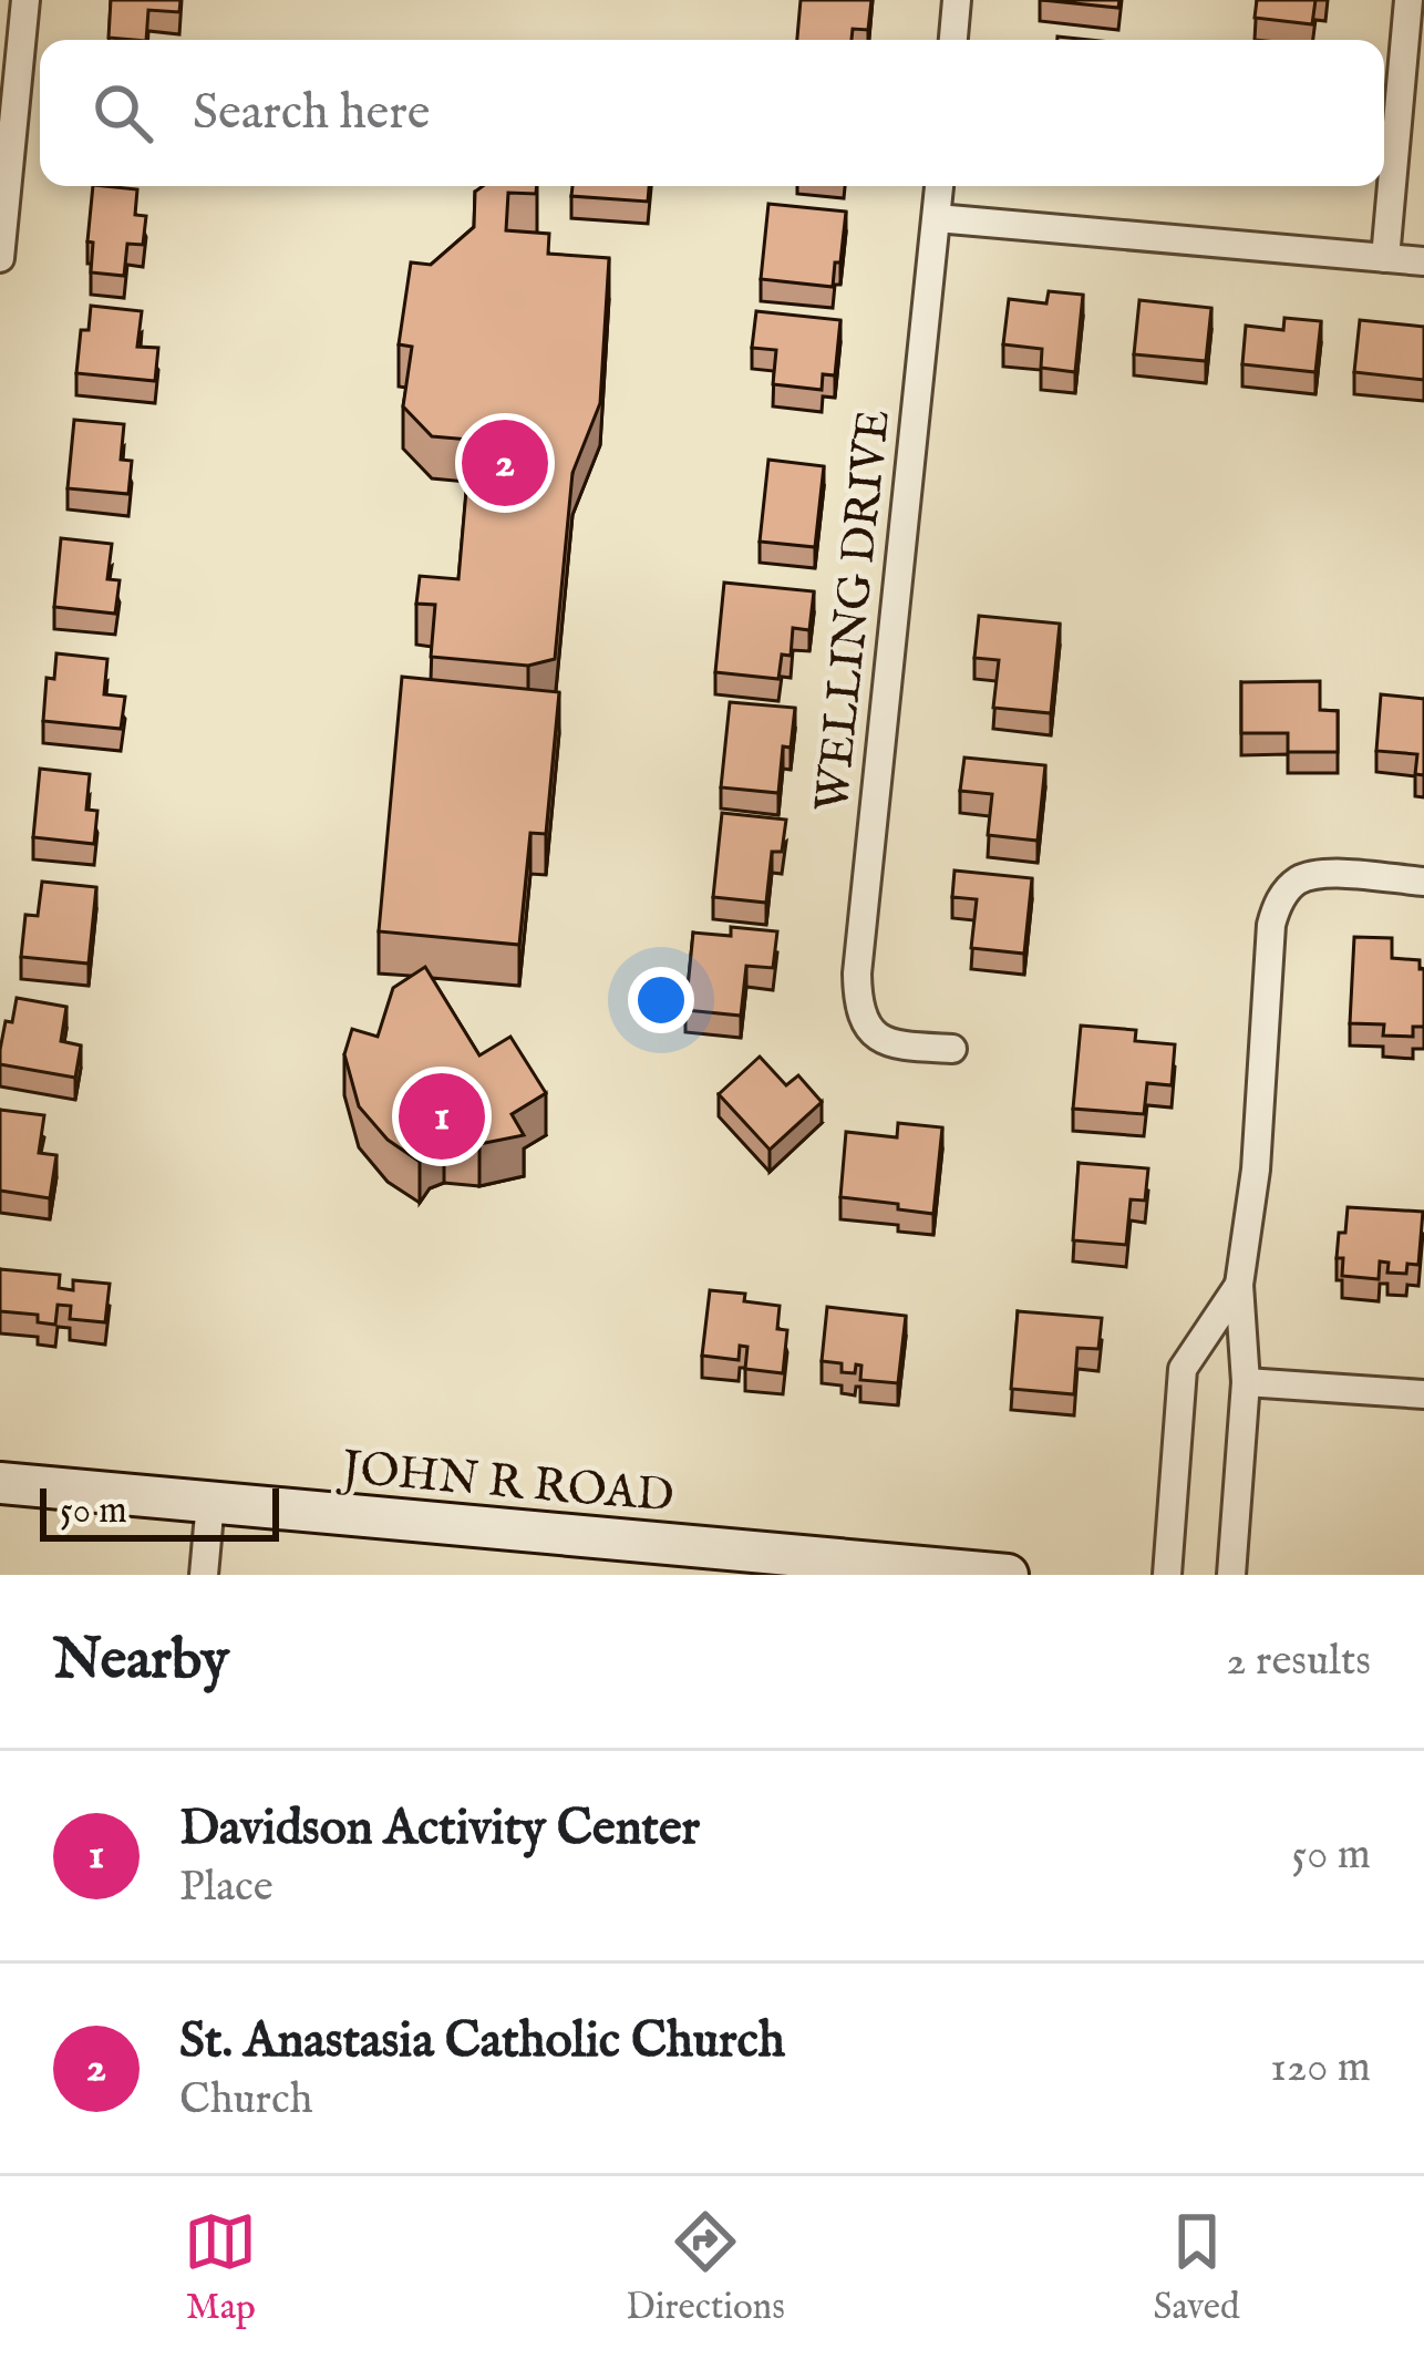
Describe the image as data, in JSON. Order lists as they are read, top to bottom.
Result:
{
  "streets": {
    "main road": ["JOHN R ROAD"],
    "street": ["WELLING DRIVE"]
  },
  "scale_bar": "50 m",
  "page": {
    "search": "Search here",
    "pins": ["2", "1"],
    "scale": "50 m",
    "heading": ["Nearby", "2 results"],
    "list": [
      {
        "mark": "1",
        "name": "Davidson Activity Center",
        "note": "Place",
        "value": "50 m"
      },
      {
        "mark": "2",
        "name": "St. Anastasia Catholic Church",
        "note": "Church",
        "value": "120 m"
      }
    ],
    "nav": ["Map", "Directions", "Saved"]
  }
}
